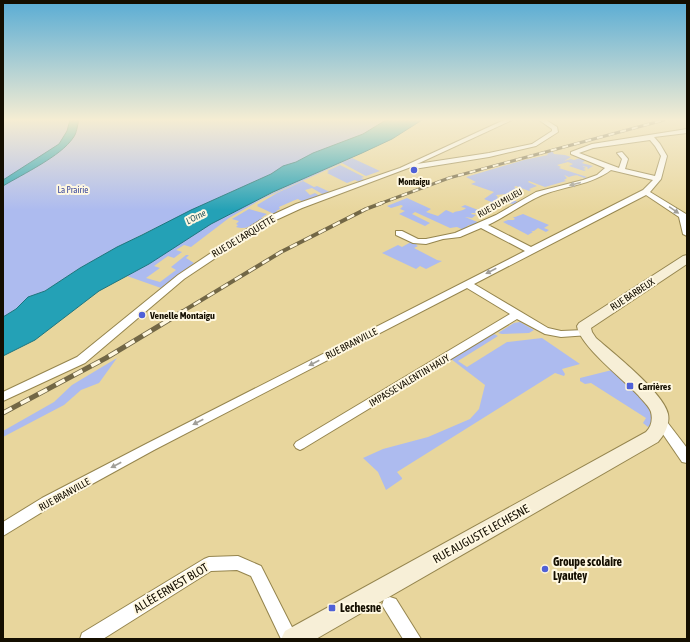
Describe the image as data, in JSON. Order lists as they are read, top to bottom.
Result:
{
  "streets": {
    "street": [
      "RUE DU MILIEU",
      "RUE DE L'ARQUETTE",
      "RUE BARBEUX",
      "RUE BRANVILLE",
      "IMPASSE VALENTIN HAUY",
      "RUE AUGUSTE LECHESNE",
      "ALLÉE ERNEST BLOT"
    ]
  },
  "crossings": [
    ["RUE AUGUSTE LECHESNE", "ALLÉE ERNEST BLOT"]
  ],
  "one_way": ["RUE BRANVILLE"],
  "water": ["L'Orne"],
  "parks": ["La Prairie"],
  "places": {
    "other": ["Montaigu", "Venelle Montaigu", "Groupe scolaire Lyautey"],
    "transit": ["Carrières", "Lechesne"]
  }
}
